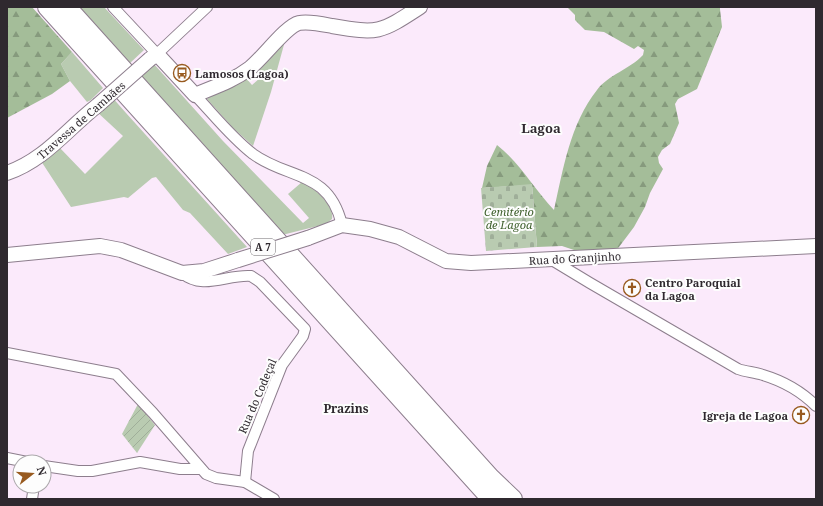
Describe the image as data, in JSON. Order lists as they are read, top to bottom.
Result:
{
  "streets": {
    "highway": ["A 7"],
    "street": ["Travessa de Cambães", "Rua do Granjinho", "Rua do Codeçal"]
  },
  "districts": ["Lagoa", "Prazins"],
  "parks": ["Cemitério de Lagoa"],
  "places": {
    "bus stop": ["Lamosos (Lagoa)"],
    "church": ["Centro Paroquial da Lagoa", "Igreja de Lagoa"]
  },
  "north": "right"
}
